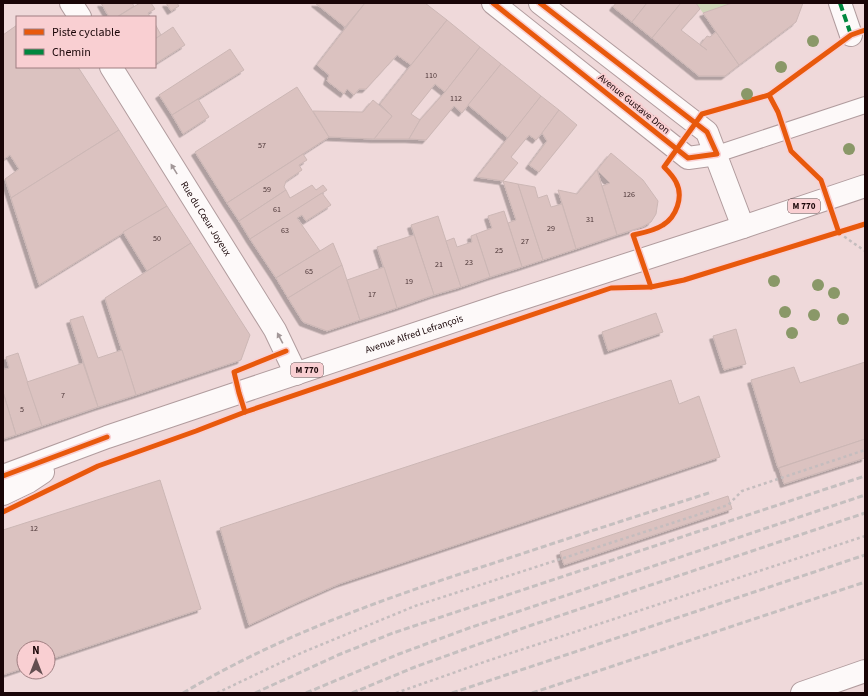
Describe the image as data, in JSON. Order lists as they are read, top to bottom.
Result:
{
  "streets": {
    "main road": [
      "Avenue Gustave Dron",
      "M 770",
      "Rue du Cœur Joyeux",
      "Avenue Alfred Lefrançois"
    ]
  },
  "crossings": [
    ["Avenue Gustave Dron", "M 770"],
    ["Avenue Gustave Dron", "Avenue Alfred Lefrançois"],
    ["M 770", "Avenue Alfred Lefrançois"],
    ["Rue du Cœur Joyeux", "Avenue Alfred Lefrançois"]
  ],
  "one_way": ["Rue du Cœur Joyeux"],
  "house_numbers": [
    "110",
    "112",
    "57",
    "59",
    "126",
    "61",
    "31",
    "29",
    "63",
    "50",
    "27",
    "25",
    "23",
    "21",
    "65",
    "19",
    "17",
    "7",
    "5",
    "12"
  ],
  "legend": ["Piste cyclable", "Chemin"],
  "north": "top"
}
